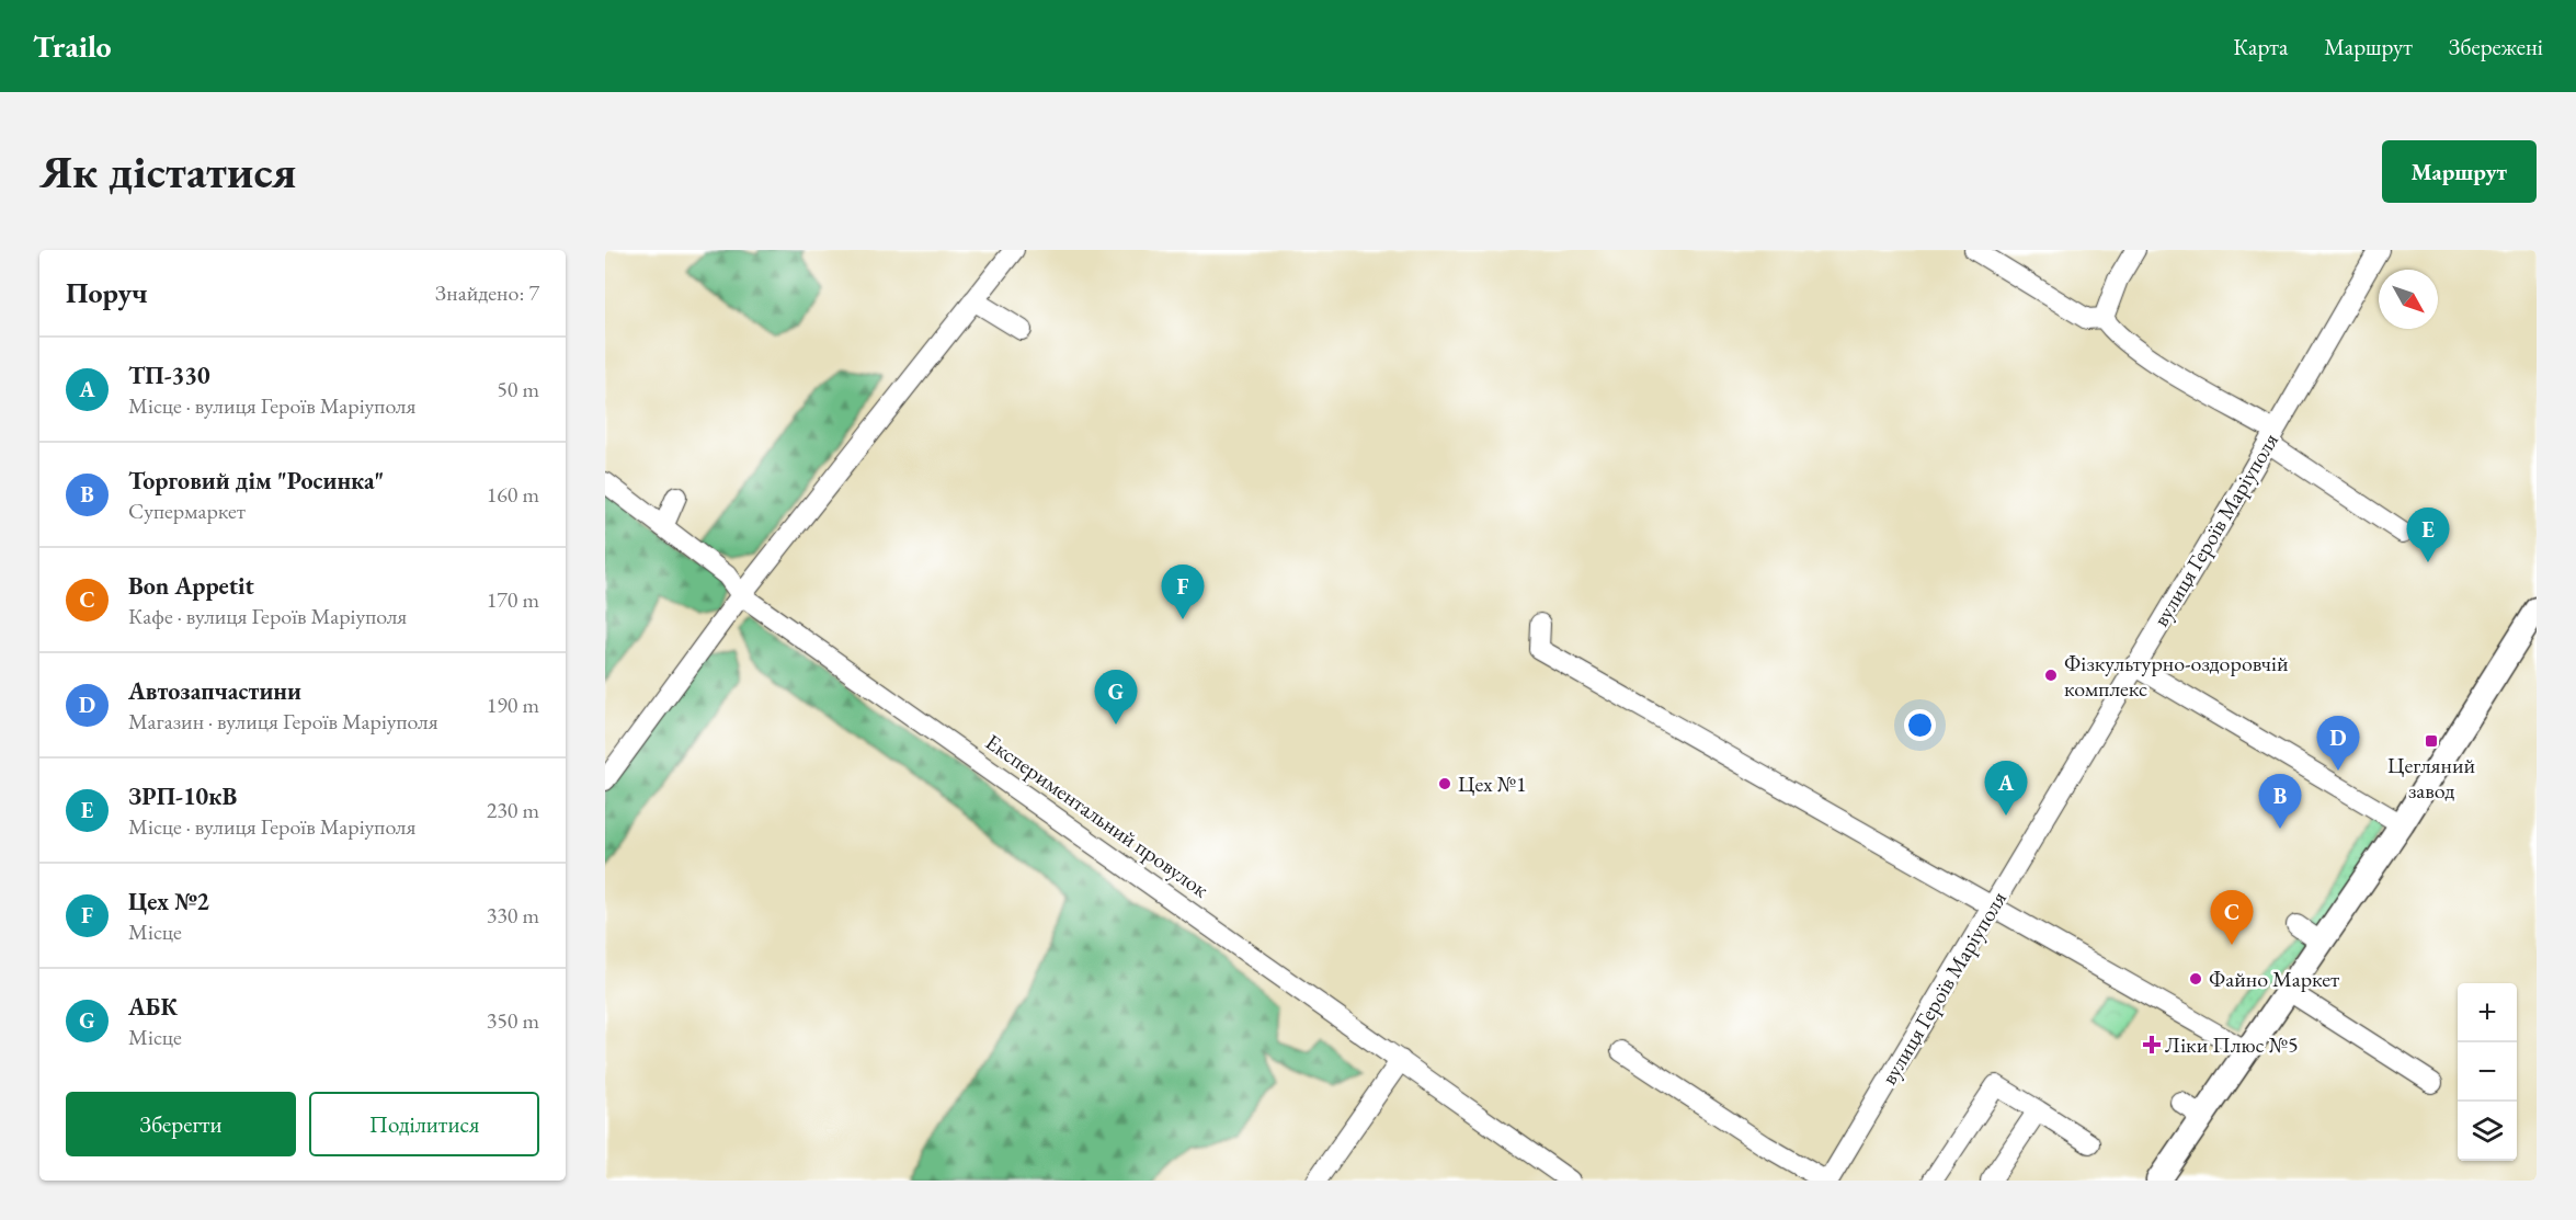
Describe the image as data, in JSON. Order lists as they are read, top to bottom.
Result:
{
  "streets": {
    "street": ["вулиця Героїв Маріуполя", "Експериментальний провулок"]
  },
  "places": {
    "other": ["Фізкультурно-оздоровчій комплекс", "Цех №1", "Файно Маркет"],
    "transit": ["Цегляний завод"],
    "health": ["Ліки Плюс №5"]
  },
  "north": "bottom right",
  "page": {
    "header": "Trailo",
    "nav": ["Карта", "Маршрут", "Збережені"],
    "buttons": [
      "Маршрут",
      ["Зберегти", "Поділитися"]
    ],
    "title": "Як дістатися",
    "heading": ["Поруч", "Знайдено: 7"],
    "list": [
      {
        "mark": "A",
        "name": "ТП-330",
        "note": "Місце · вулиця Героїв Маріуполя",
        "value": "50 m"
      },
      {
        "mark": "B",
        "name": "Торговий дім \"Росинка\"",
        "note": "Супермаркет",
        "value": "160 m"
      },
      {
        "mark": "C",
        "name": "Bon Appetit",
        "note": "Кафе · вулиця Героїв Маріуполя",
        "value": "170 m"
      },
      {
        "mark": "D",
        "name": "Автозапчастини",
        "note": "Магазин · вулиця Героїв Маріуполя",
        "value": "190 m"
      },
      {
        "mark": "E",
        "name": "ЗРП-10кВ",
        "note": "Місце · вулиця Героїв Маріуполя",
        "value": "230 m"
      },
      {
        "mark": "F",
        "name": "Цех №2",
        "note": "Місце",
        "value": "330 m"
      },
      {
        "mark": "G",
        "name": "АБК",
        "note": "Місце",
        "value": "350 m"
      }
    ],
    "pins": [
      "E",
      "F",
      "G",
      "D",
      "A",
      "B",
      "C"
    ],
    "map_buttons": ["+", "−"]
  }
}
